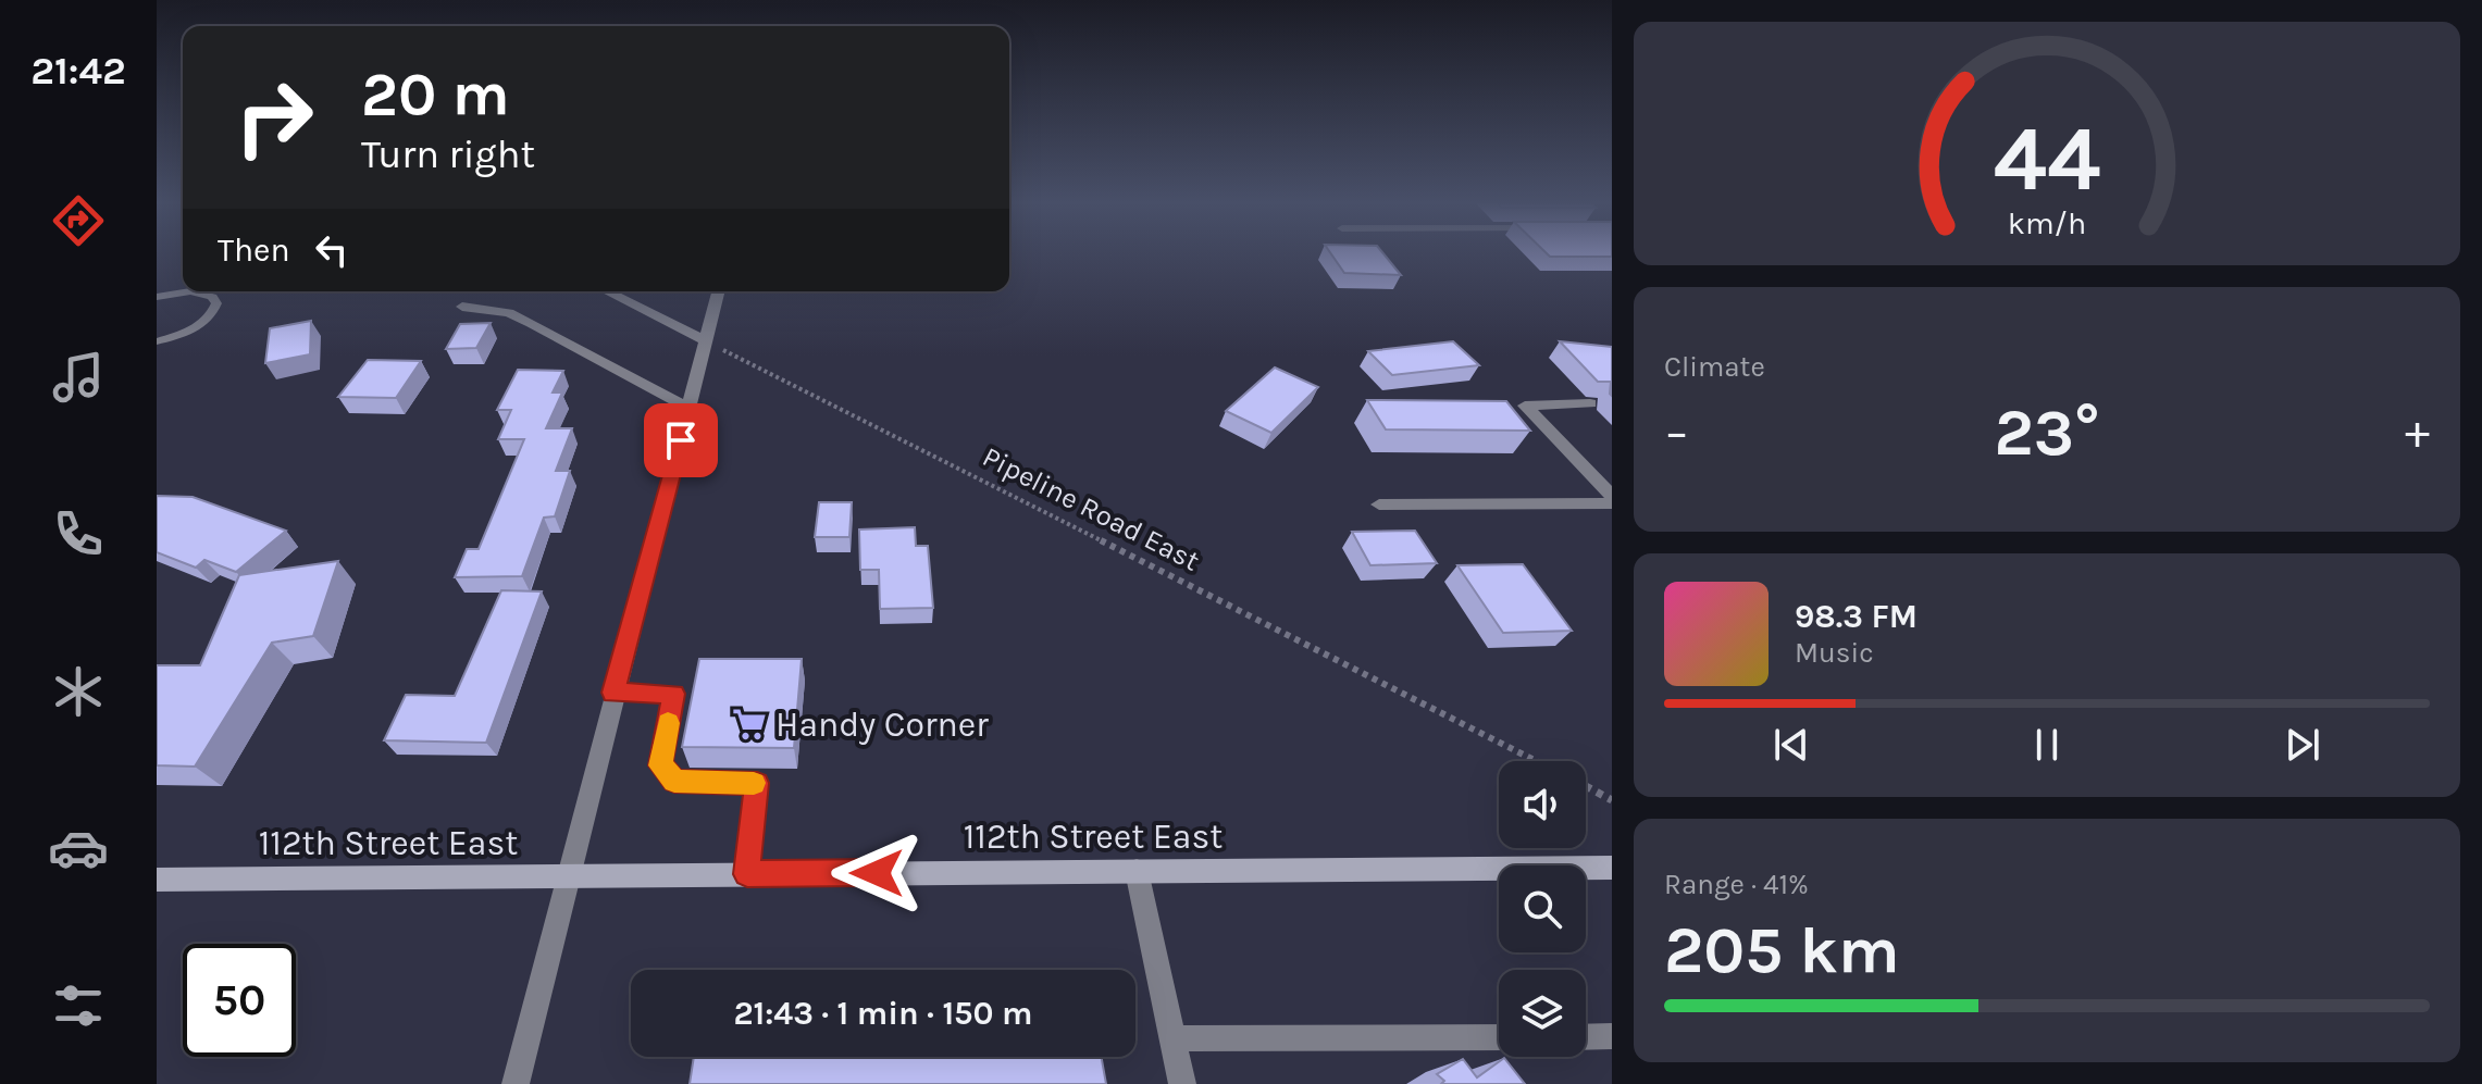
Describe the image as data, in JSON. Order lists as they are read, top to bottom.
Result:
{
  "streets": {
    "main road": ["112th Street East"],
    "path": ["Pipeline Road East"]
  },
  "places": {
    "supermarket": ["Handy Corner"]
  },
  "page": {
    "tabs": "21:42",
    "turn": ["20 m", "Turn right"],
    "then": "Then",
    "tile": [
      "Climate",
      ["Range · 41%", "205 km"]
    ],
    "heat": ["−", "23°", "+"],
    "song": ["98.3 FM", "Music"],
    "limit": "50",
    "trip": "21:43 · 1 min · 150 m",
    "gauge": ["44", "km/h"]
  }
}
